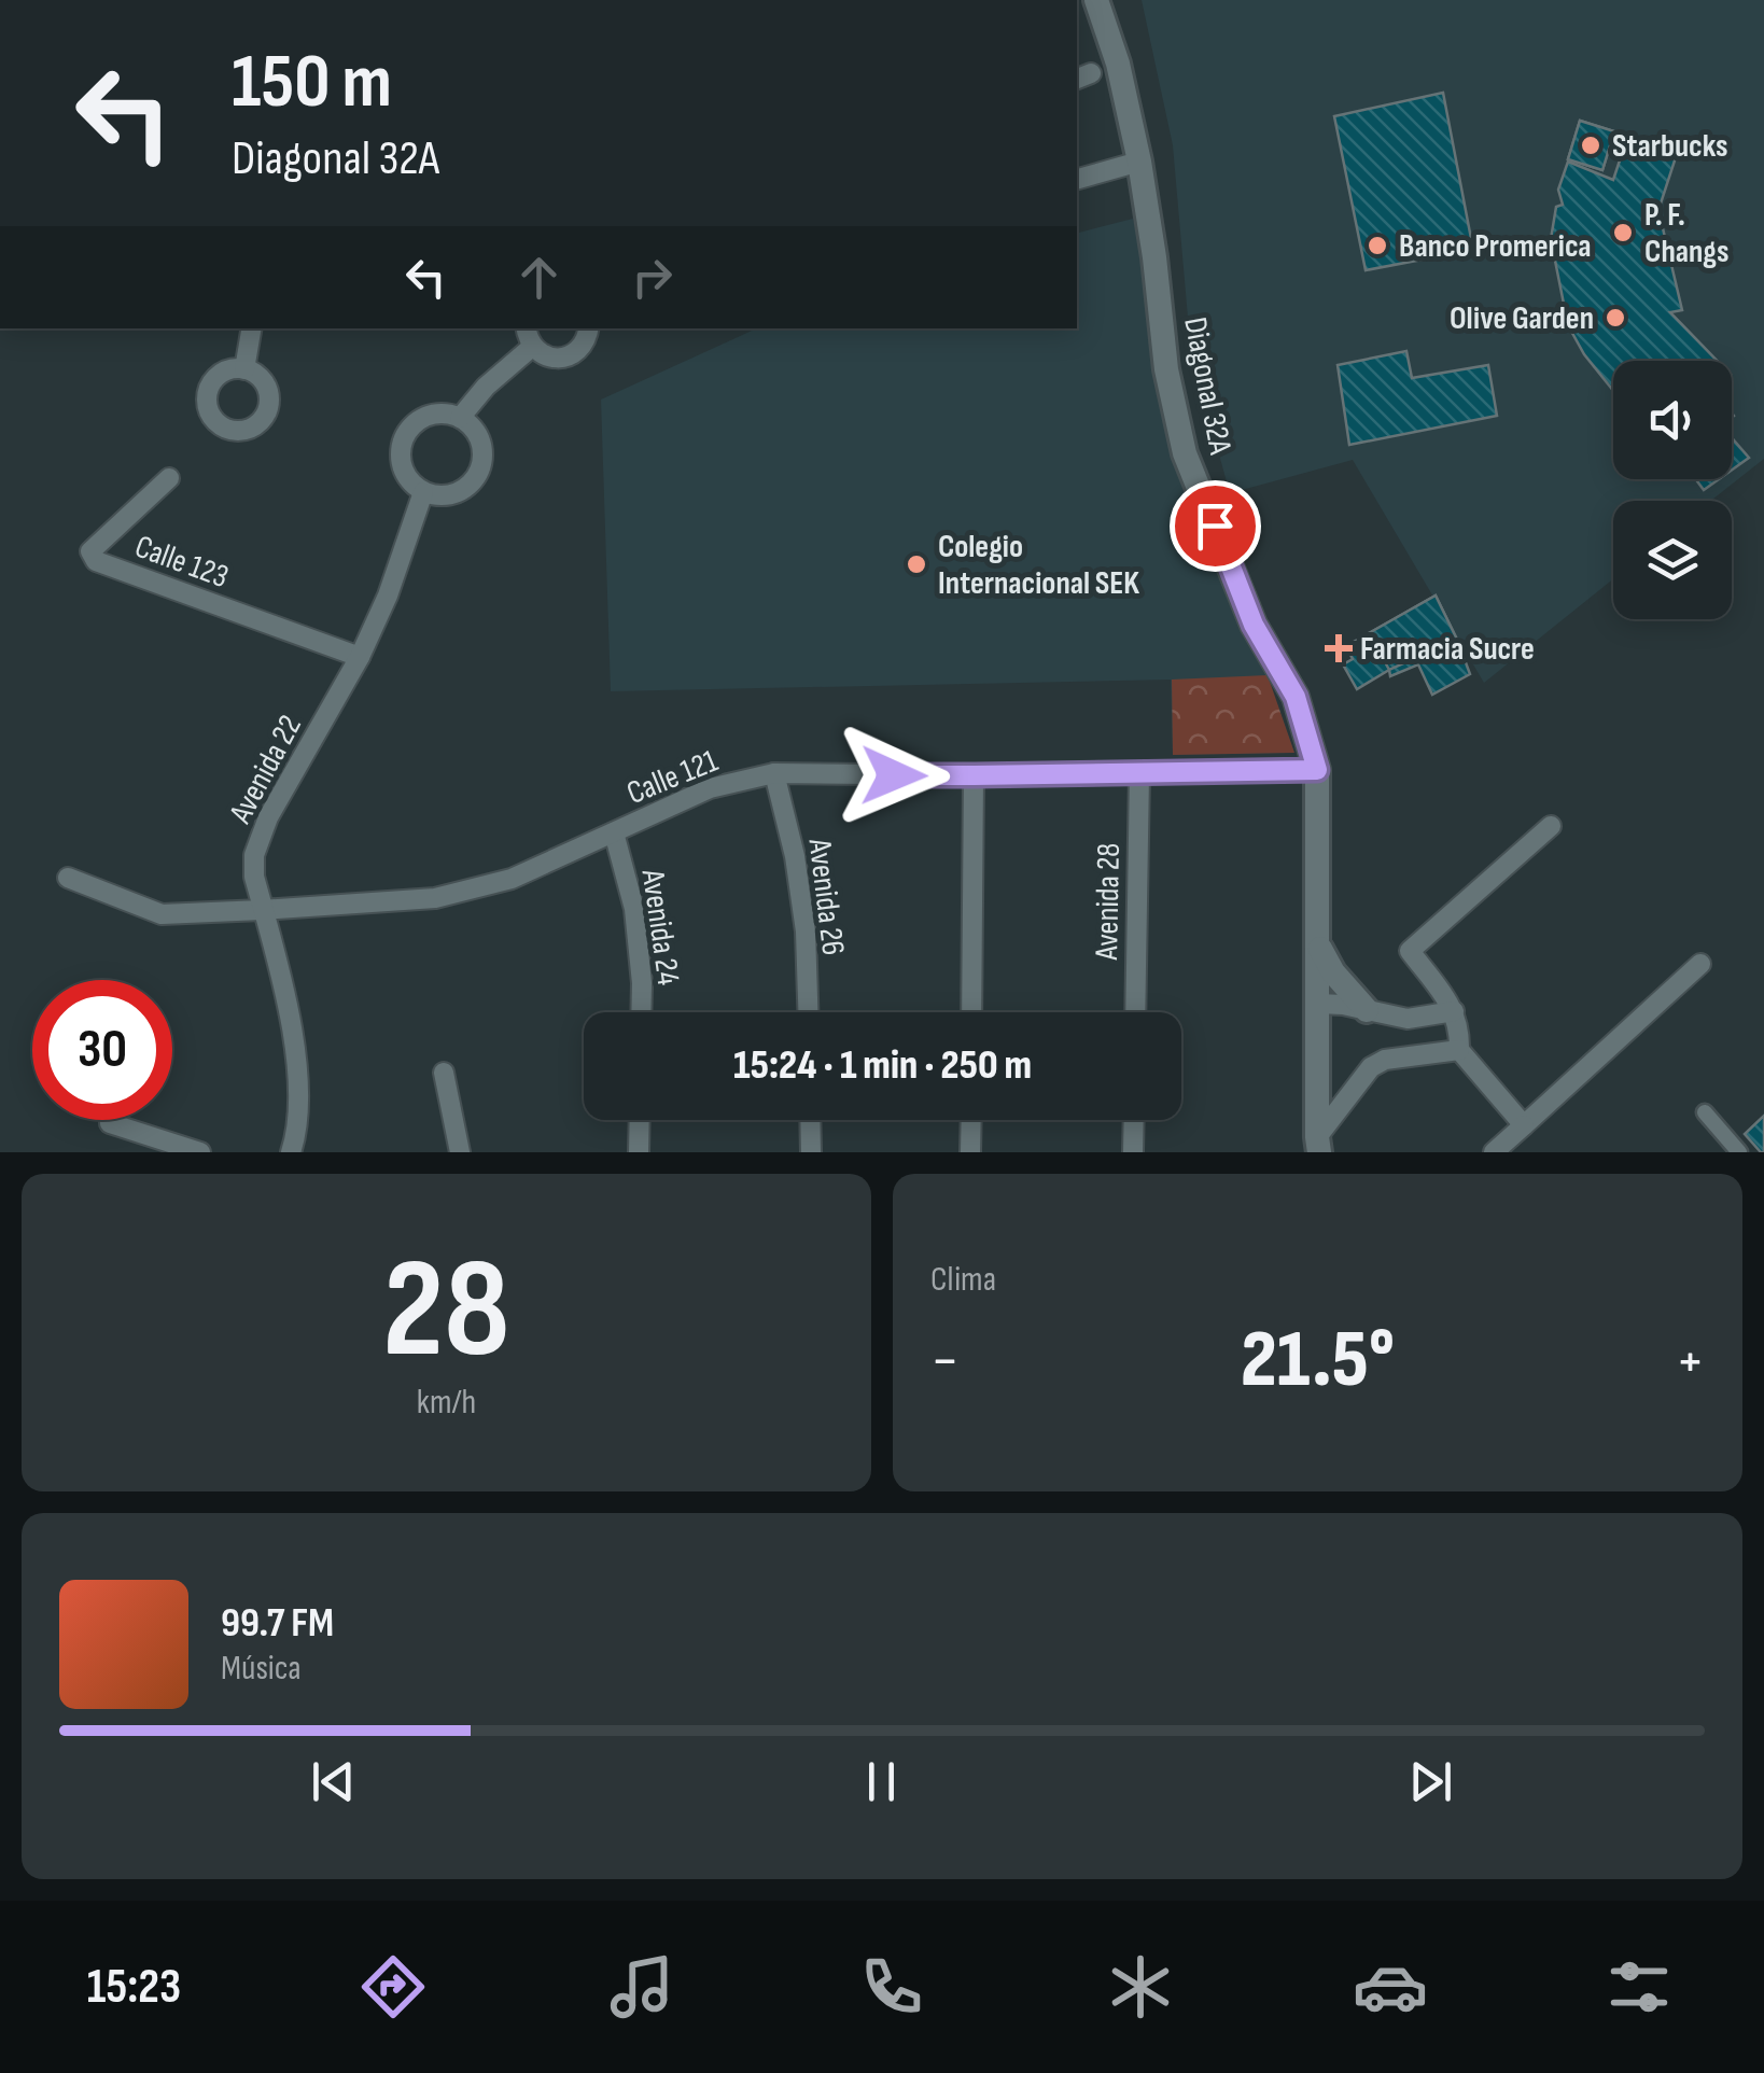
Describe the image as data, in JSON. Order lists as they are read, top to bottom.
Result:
{
  "streets": {
    "street": [
      "Diagonal 32A",
      "Calle 123",
      "Avenida 22",
      "Calle 121",
      "Avenida 26",
      "Avenida 28",
      "Avenida 24"
    ]
  },
  "crossings": [
    ["Diagonal 32A", "Calle 121"],
    ["Calle 123", "Avenida 22"],
    ["Avenida 22", "Calle 121"],
    ["Calle 121", "Avenida 26"],
    ["Calle 121", "Avenida 28"],
    ["Calle 121", "Avenida 24"]
  ],
  "places": {
    "other": [
      "Starbucks",
      "P. F. Changs",
      "Banco Promerica",
      "Olive Garden",
      "Colegio Internacional SEK"
    ],
    "health": ["Farmacia Sucre"]
  },
  "page": {
    "turn": ["150 m", "Diagonal 32A"],
    "limit": "30",
    "trip": "15:24 · 1 min · 250 m",
    "tile": [
      ["28", "km/h"],
      "Clima"
    ],
    "heat": ["−", "21.5°", "+"],
    "song": ["99.7 FM", "Música"],
    "tabs": "15:23"
  }
}
